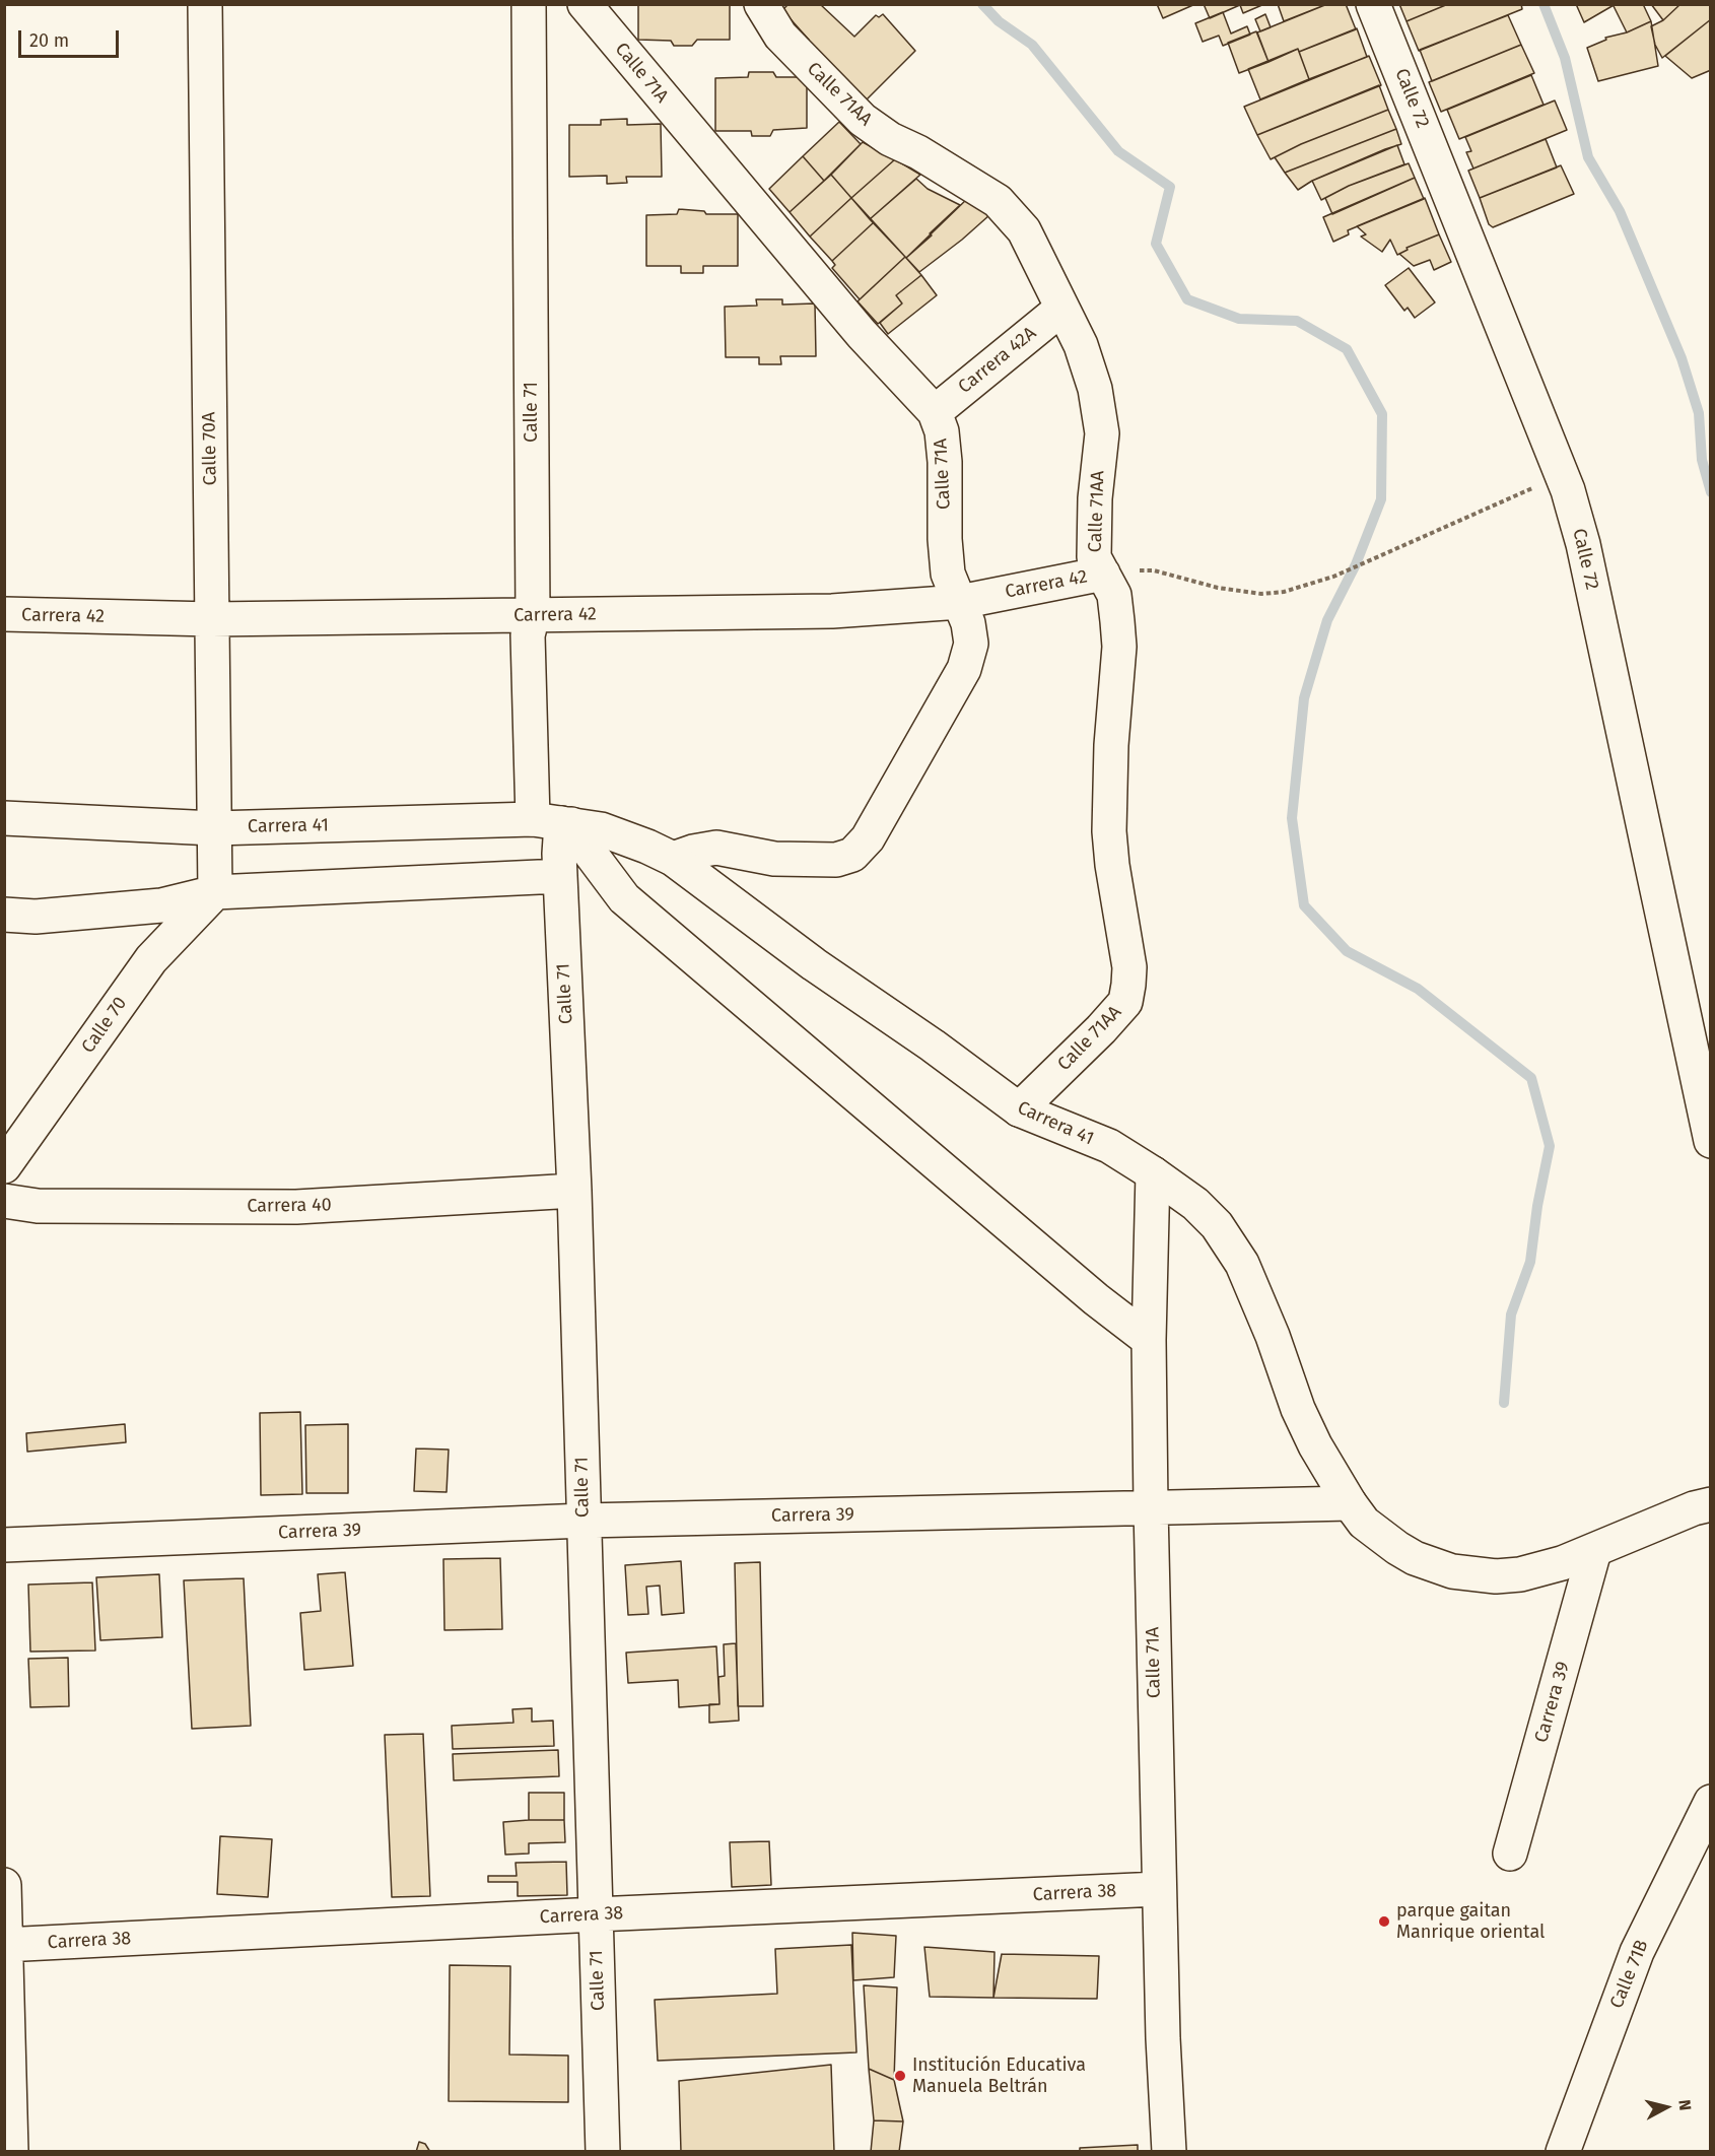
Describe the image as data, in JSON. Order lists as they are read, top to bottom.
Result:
{
  "streets": {
    "street": [
      "Calle 71A",
      "Calle 71AA",
      "Calle 72",
      "Carrera 42A",
      "Calle 71",
      "Calle 70A",
      "Carrera 42",
      "Carrera 41",
      "Calle 70",
      "Carrera 40",
      "Carrera 39",
      "Carrera 38",
      "Calle 71B"
    ]
  },
  "crossings": [
    ["Calle 71A", "Carrera 42A"],
    ["Calle 71A", "Carrera 42"],
    ["Calle 71A", "Carrera 41"],
    ["Calle 71A", "Carrera 39"],
    ["Calle 71A", "Carrera 38"],
    ["Calle 71AA", "Carrera 42A"],
    ["Calle 71AA", "Carrera 42"],
    ["Calle 71AA", "Carrera 41"],
    ["Calle 71", "Carrera 42"],
    ["Calle 71", "Carrera 41"],
    ["Calle 71", "Carrera 40"],
    ["Calle 71", "Carrera 39"],
    ["Calle 71", "Carrera 38"],
    ["Calle 70A", "Carrera 42"],
    ["Calle 70A", "Carrera 41"],
    ["Calle 70A", "Calle 70"],
    ["Carrera 41", "Carrera 39"]
  ],
  "places": ["parque gaitan Manrique oriental", "Institución Educativa Manuela Beltrán"],
  "scale_bar": "20 m",
  "north": "right"
}
